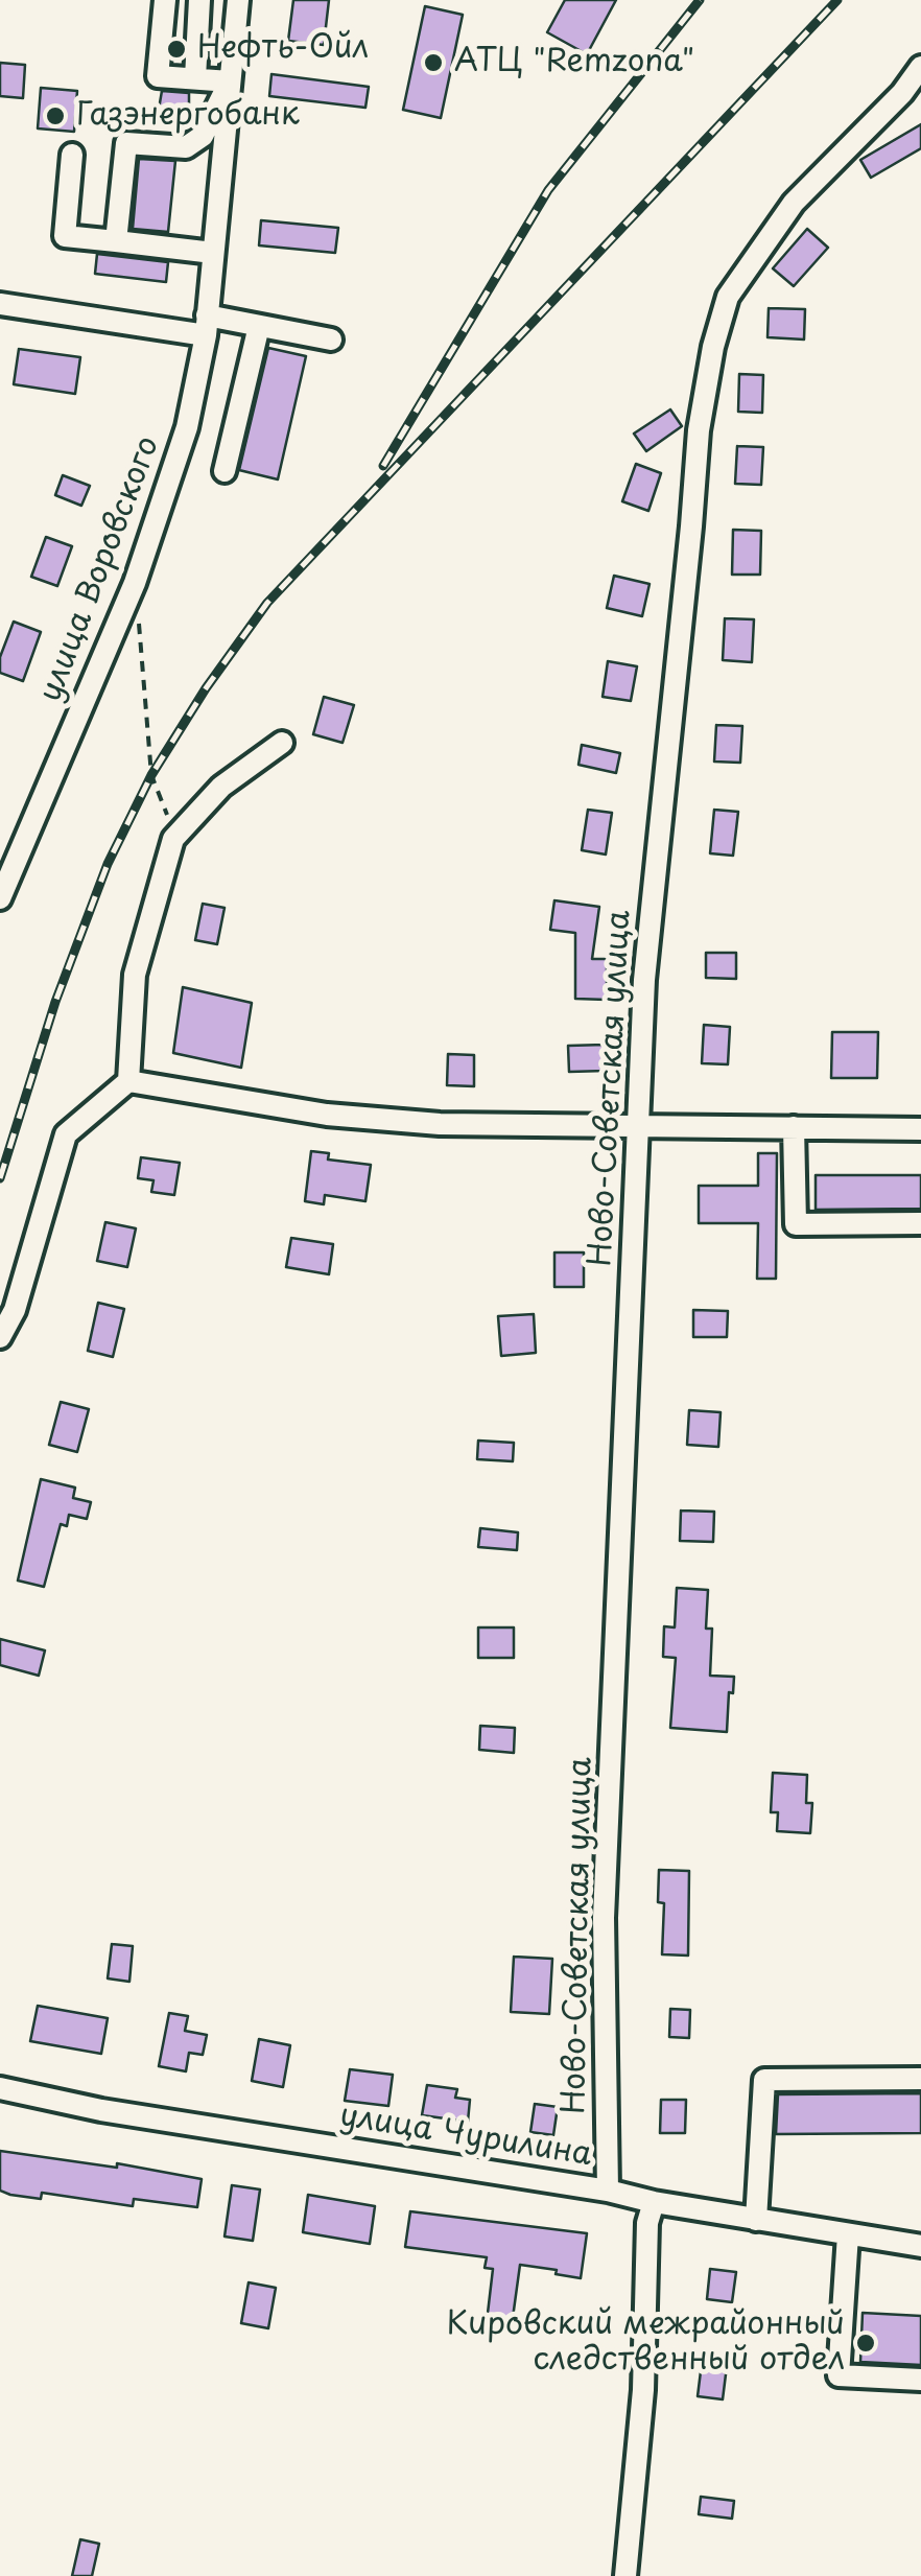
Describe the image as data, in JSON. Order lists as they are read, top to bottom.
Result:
{
  "streets": {
    "street": ["улица Воровского", "Ново-Советская улица", "улица Чурилина"]
  },
  "crossings": [
    ["Ново-Советская улица", "улица Чурилина"]
  ],
  "places": [
    "Нефть-Ойл",
    "АТЦ \"Remzona\"",
    "Газэнергобанк",
    "Кировский межрайонный следственный отдел"
  ]
}
